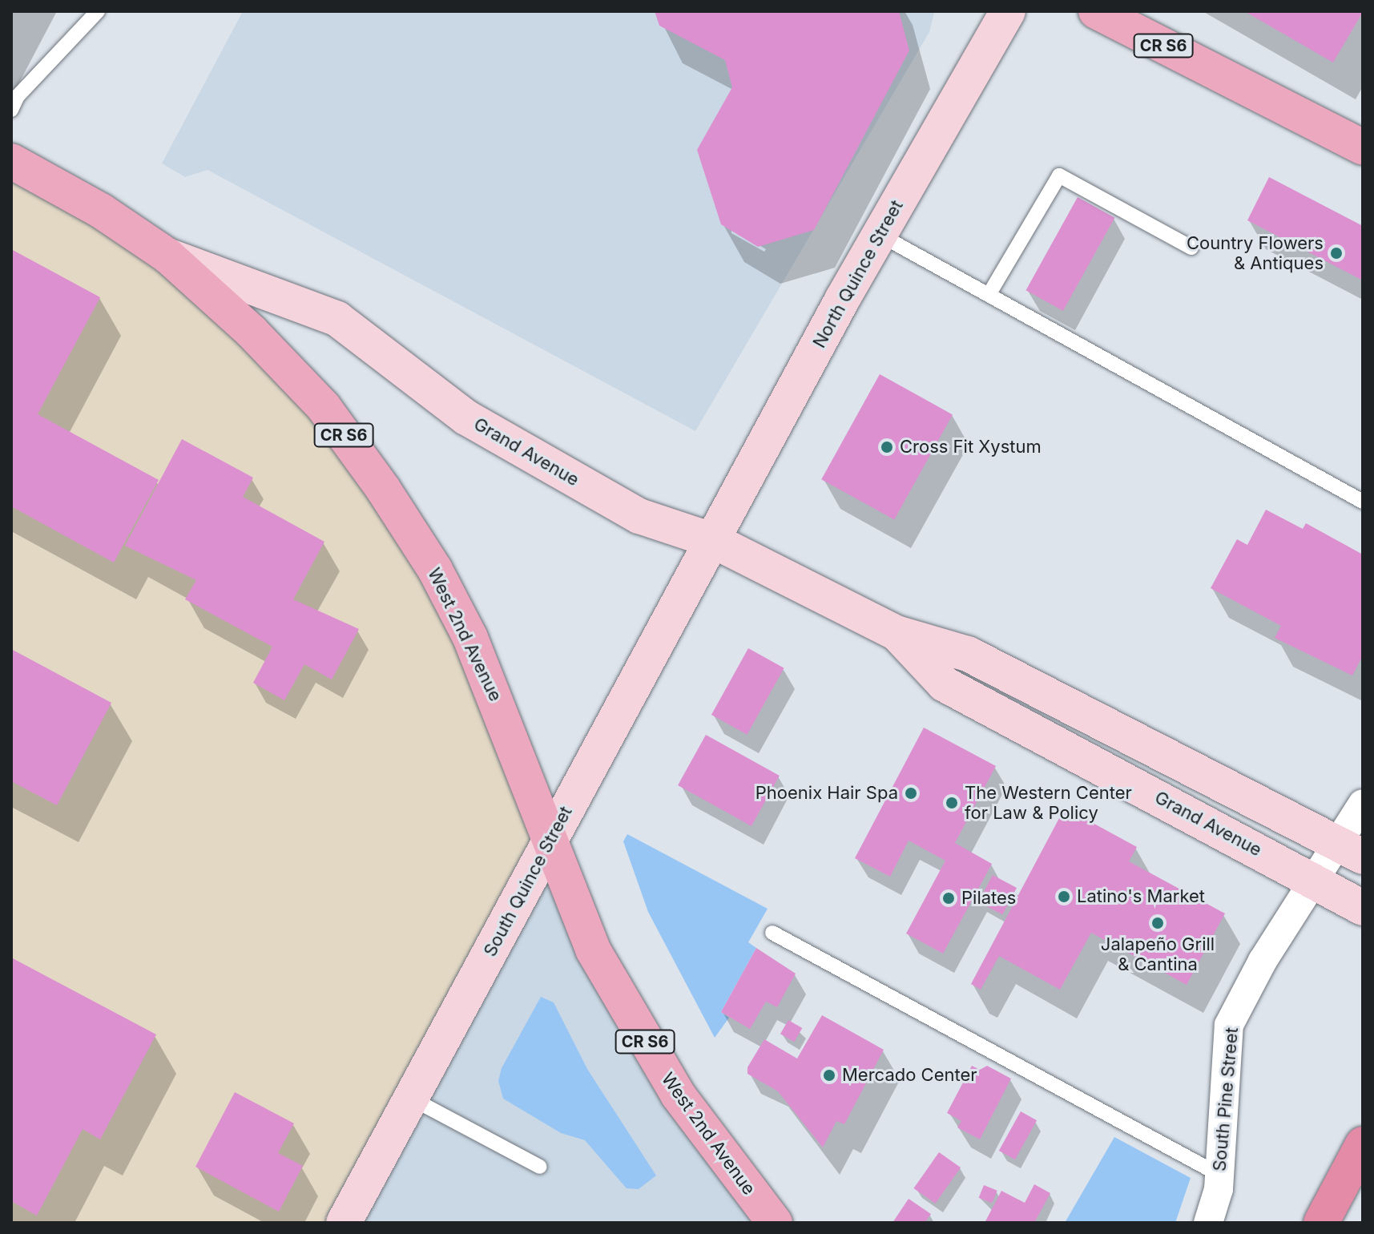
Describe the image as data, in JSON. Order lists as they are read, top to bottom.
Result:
{
  "streets": {
    "main road": [
      "CR S6",
      "North Quince Street",
      "Grand Avenue",
      "West 2nd Avenue",
      "South Quince Street"
    ],
    "street": ["South Pine Street"]
  },
  "crossings": [
    ["North Quince Street", "Grand Avenue"],
    ["North Quince Street", "South Quince Street"],
    ["Grand Avenue", "West 2nd Avenue"],
    ["Grand Avenue", "South Quince Street"],
    ["Grand Avenue", "South Pine Street"],
    ["West 2nd Avenue", "South Quince Street"]
  ],
  "places": [
    "Country Flowers & Antiques",
    "Cross Fit Xystum",
    "Phoenix Hair Spa",
    "The Western Center for Law & Policy",
    "Latino's Market",
    "Pilates",
    "Jalapeño Grill & Cantina",
    "Mercado Center"
  ]
}
